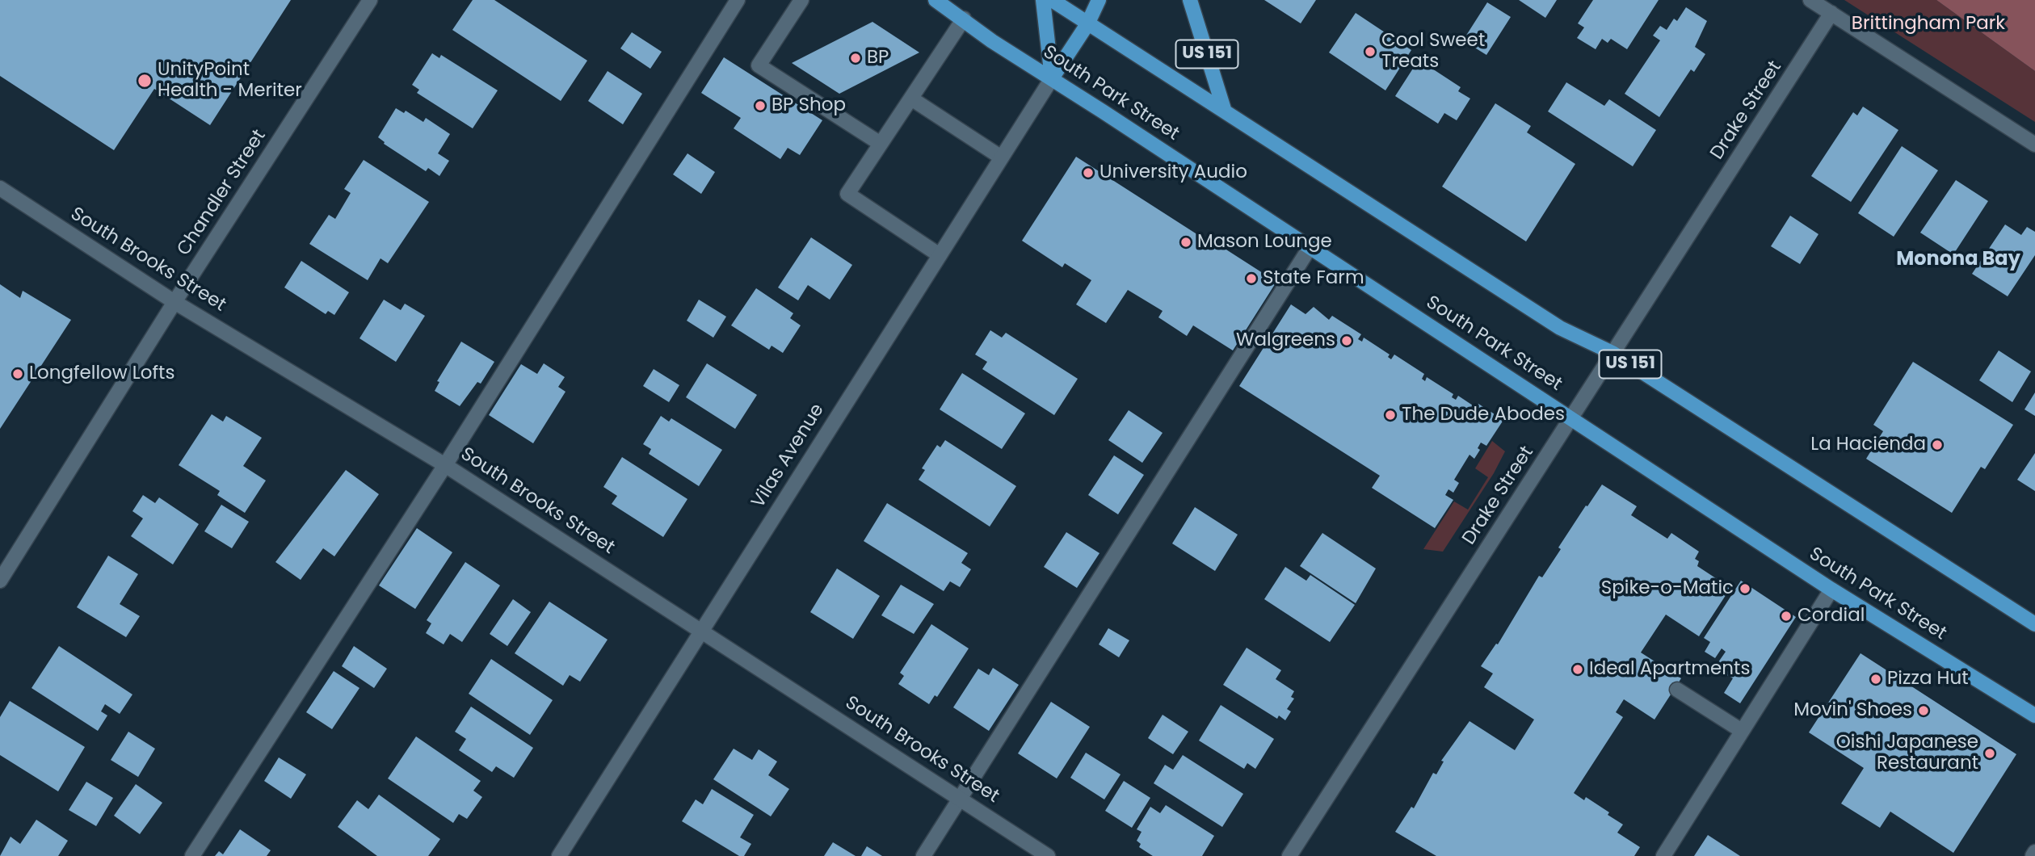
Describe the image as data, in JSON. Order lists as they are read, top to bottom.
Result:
{
  "streets": {
    "main road": ["US 151", "South Park Street"],
    "street": [
      "Drake Street",
      "Chandler Street",
      "South Brooks Street",
      "Vilas Avenue"
    ]
  },
  "crossings": [
    ["US 151", "Drake Street"],
    ["South Park Street", "Drake Street"],
    ["South Park Street", "Vilas Avenue"],
    ["Chandler Street", "South Brooks Street"],
    ["South Brooks Street", "Vilas Avenue"]
  ],
  "districts": ["Monona Bay"],
  "parks": ["Brittingham Park"],
  "places": [
    "Cool Sweet Treats",
    "BP",
    "UnityPoint Health - Meriter",
    "BP Shop",
    "University Audio",
    "Mason Lounge",
    "State Farm",
    "Walgreens",
    "Longfellow Lofts",
    "The Dude Abodes",
    "La Hacienda",
    "Spike-o-Matic",
    "Cordial",
    "Ideal Apartments",
    "Pizza Hut",
    "Movin' Shoes",
    "Oishi Japanese Restaurant"
  ]
}
